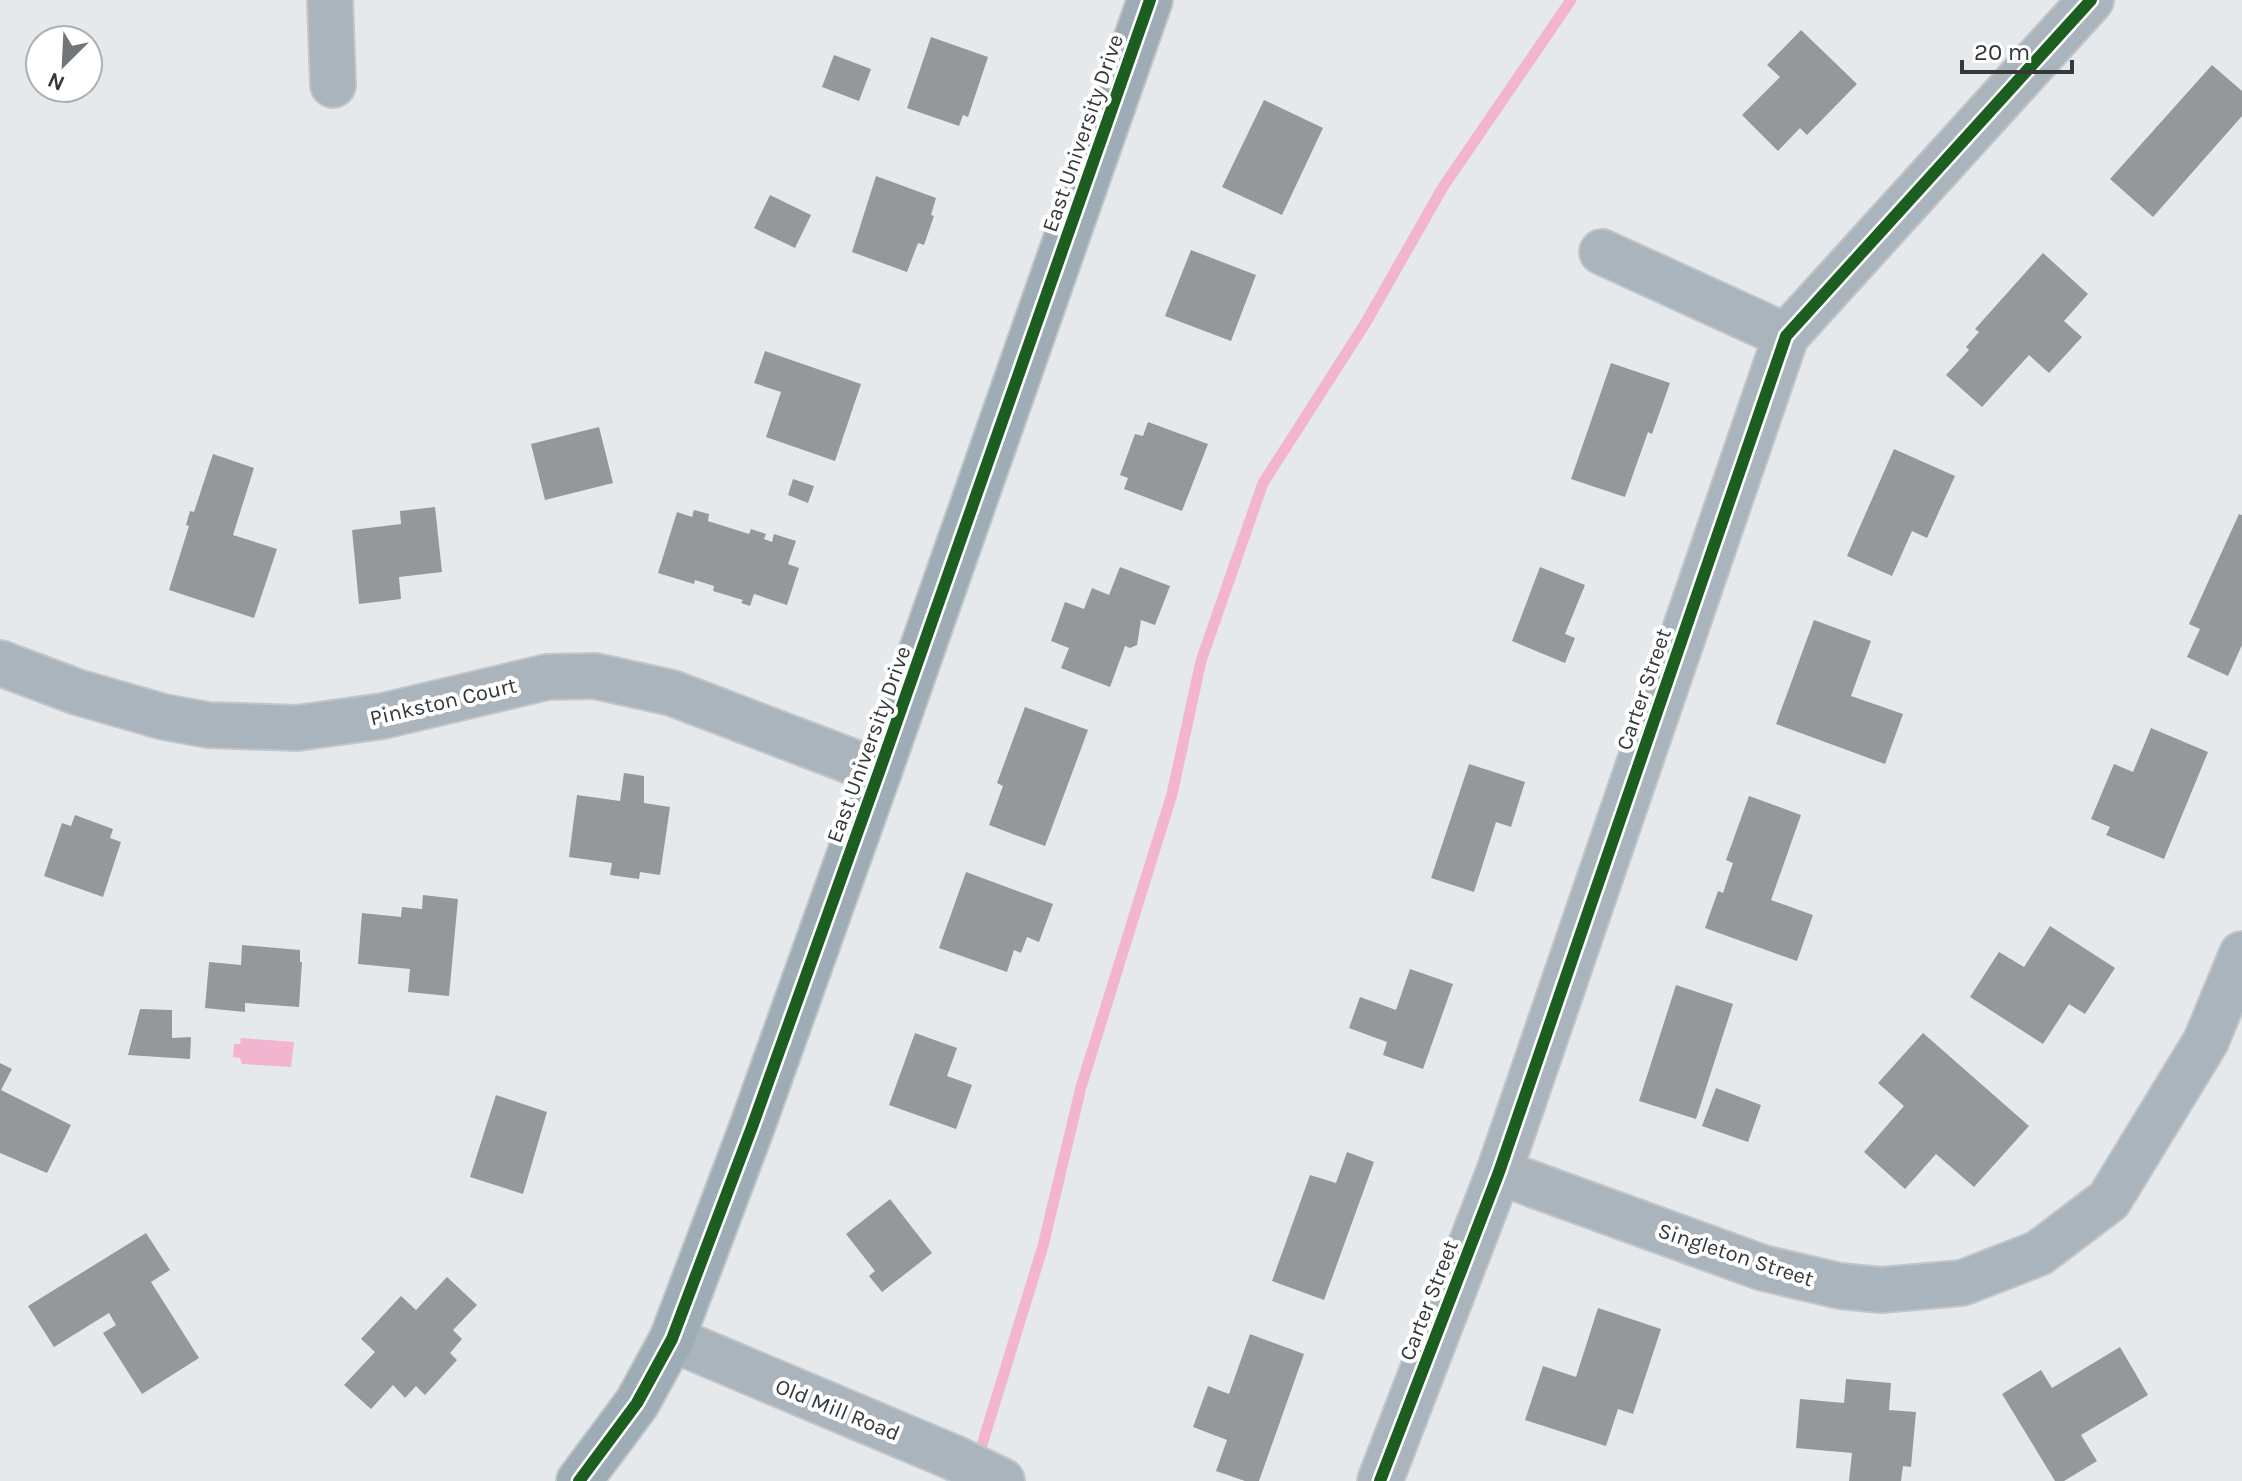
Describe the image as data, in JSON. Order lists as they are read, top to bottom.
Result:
{
  "streets": {
    "main road": ["East University Drive"],
    "street": [
      "Carter Street",
      "Pinkston Court",
      "Singleton Street",
      "Old Mill Road"
    ]
  },
  "crossings": [
    ["East University Drive", "Pinkston Court"],
    ["East University Drive", "Old Mill Road"],
    ["Carter Street", "Singleton Street"]
  ],
  "scale_bar": "20 m",
  "north": "bottom left"
}
